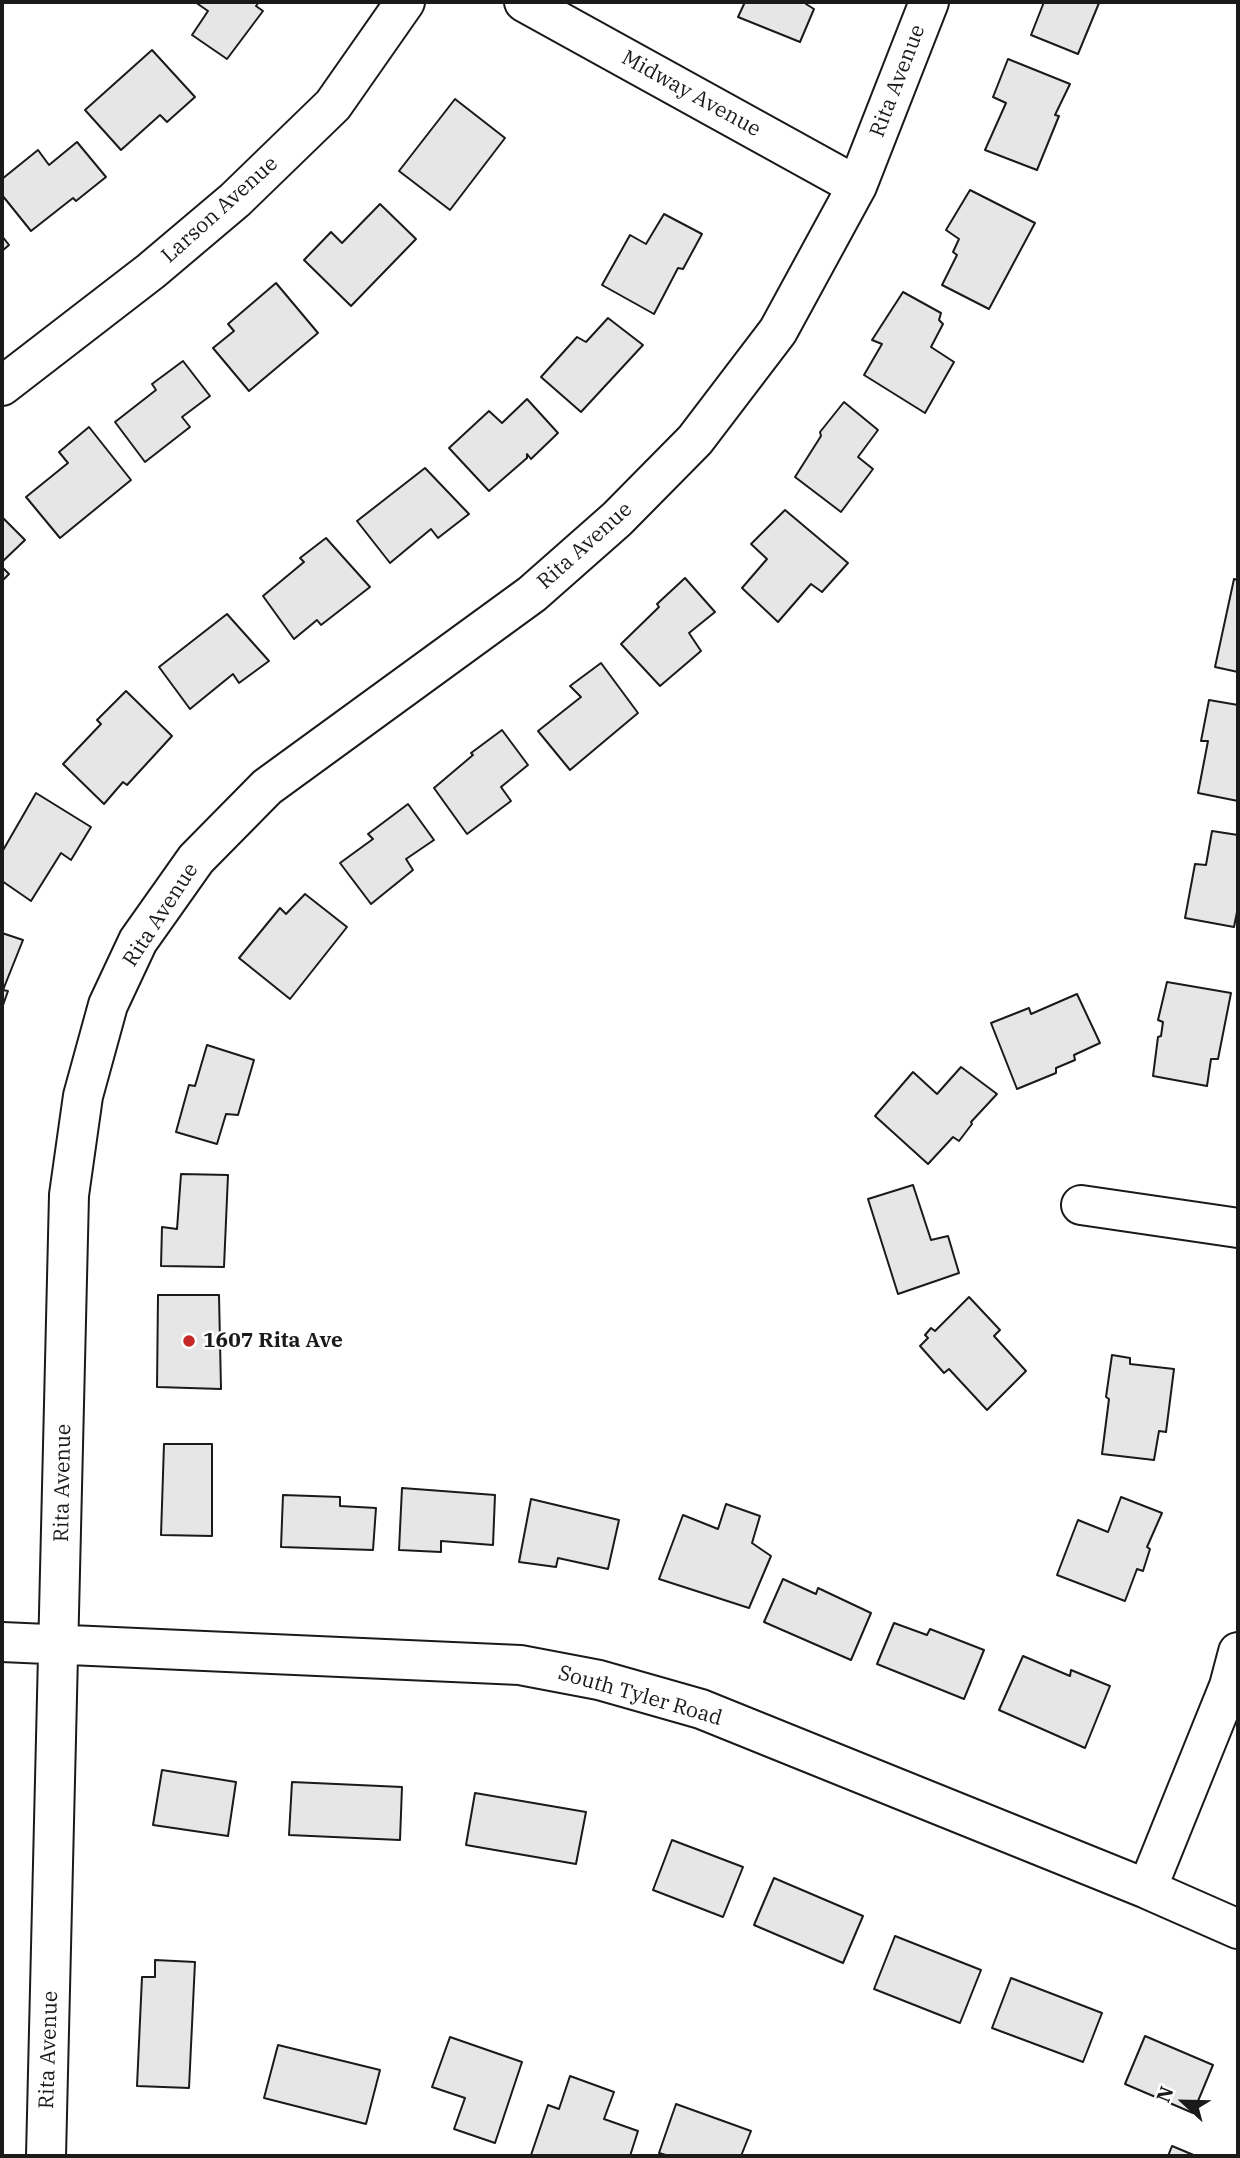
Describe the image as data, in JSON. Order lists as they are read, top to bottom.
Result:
{
  "streets": {
    "street": [
      "Rita Avenue",
      "Midway Avenue",
      "Larson Avenue",
      "South Tyler Road"
    ]
  },
  "crossings": [
    ["Rita Avenue", "Midway Avenue"],
    ["Rita Avenue", "South Tyler Road"]
  ],
  "places": ["1607 Rita Ave"],
  "north": "left"
}
